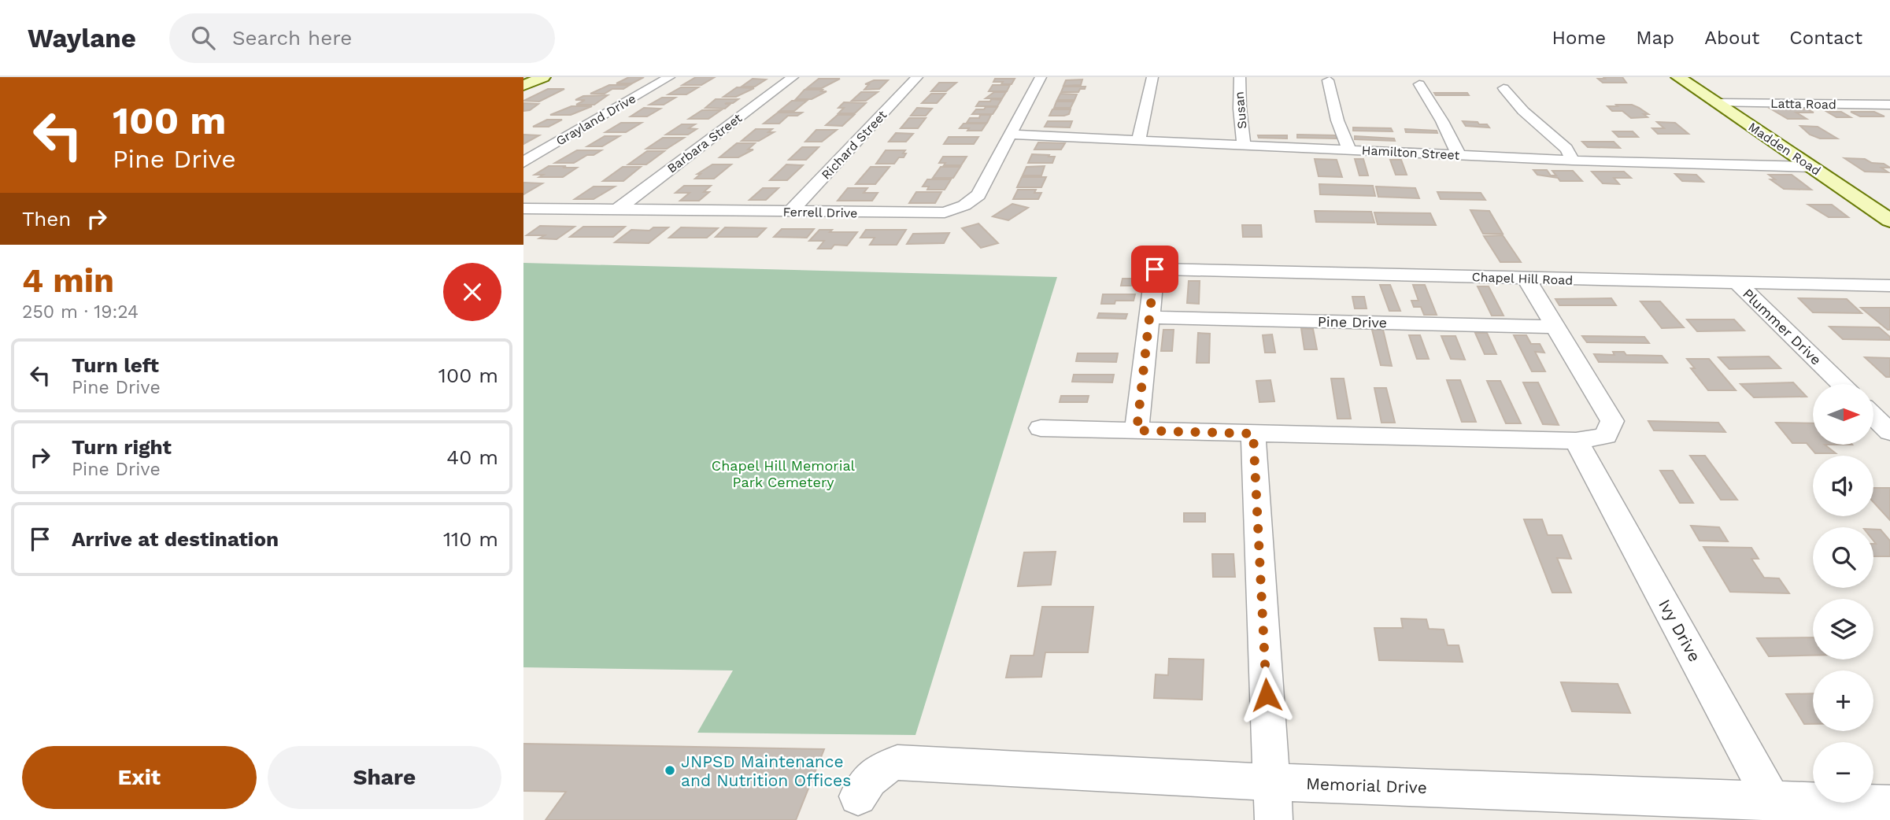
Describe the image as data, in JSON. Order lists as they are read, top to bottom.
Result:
{
  "streets": {
    "street": [
      "Latta Road",
      "Susan",
      "Grayland Drive",
      "Barbara Street",
      "Richard Street",
      "Madden Road",
      "Hamilton Street",
      "Ferrell Drive",
      "Chapel Hill Road",
      "Pine Drive",
      "Plummer Drive",
      "Ivy Drive",
      "Memorial Drive"
    ]
  },
  "crossings": [
    ["Latta Road", "Madden Road"],
    ["Susan", "Hamilton Street"],
    ["Barbara Street", "Ferrell Drive"],
    ["Richard Street", "Ferrell Drive"],
    ["Madden Road", "Hamilton Street"],
    ["Hamilton Street", "Ferrell Drive"],
    ["Chapel Hill Road", "Pine Drive"],
    ["Chapel Hill Road", "Plummer Drive"],
    ["Ivy Drive", "Memorial Drive"]
  ],
  "parks": ["Chapel Hill Memorial Park Cemetery"],
  "places": ["JNPSD Maintenance and Nutrition Offices"],
  "north": "right",
  "page": {
    "header": "Waylane",
    "search": "Search here",
    "nav": [
      "Home",
      "Map",
      "About",
      "Contact"
    ],
    "turn": ["100 m", "Pine Drive"],
    "then": "Then",
    "heading": ["4 min", "250 m · 19:24"],
    "list": [
      {
        "name": "Turn left",
        "note": "Pine Drive",
        "value": "100 m"
      },
      {
        "name": "Turn right",
        "note": "Pine Drive",
        "value": "40 m"
      },
      {
        "name": "Arrive at destination",
        "value": "110 m"
      }
    ],
    "map_buttons": ["+", "−"],
    "buttons": ["Exit", "Share"]
  }
}
